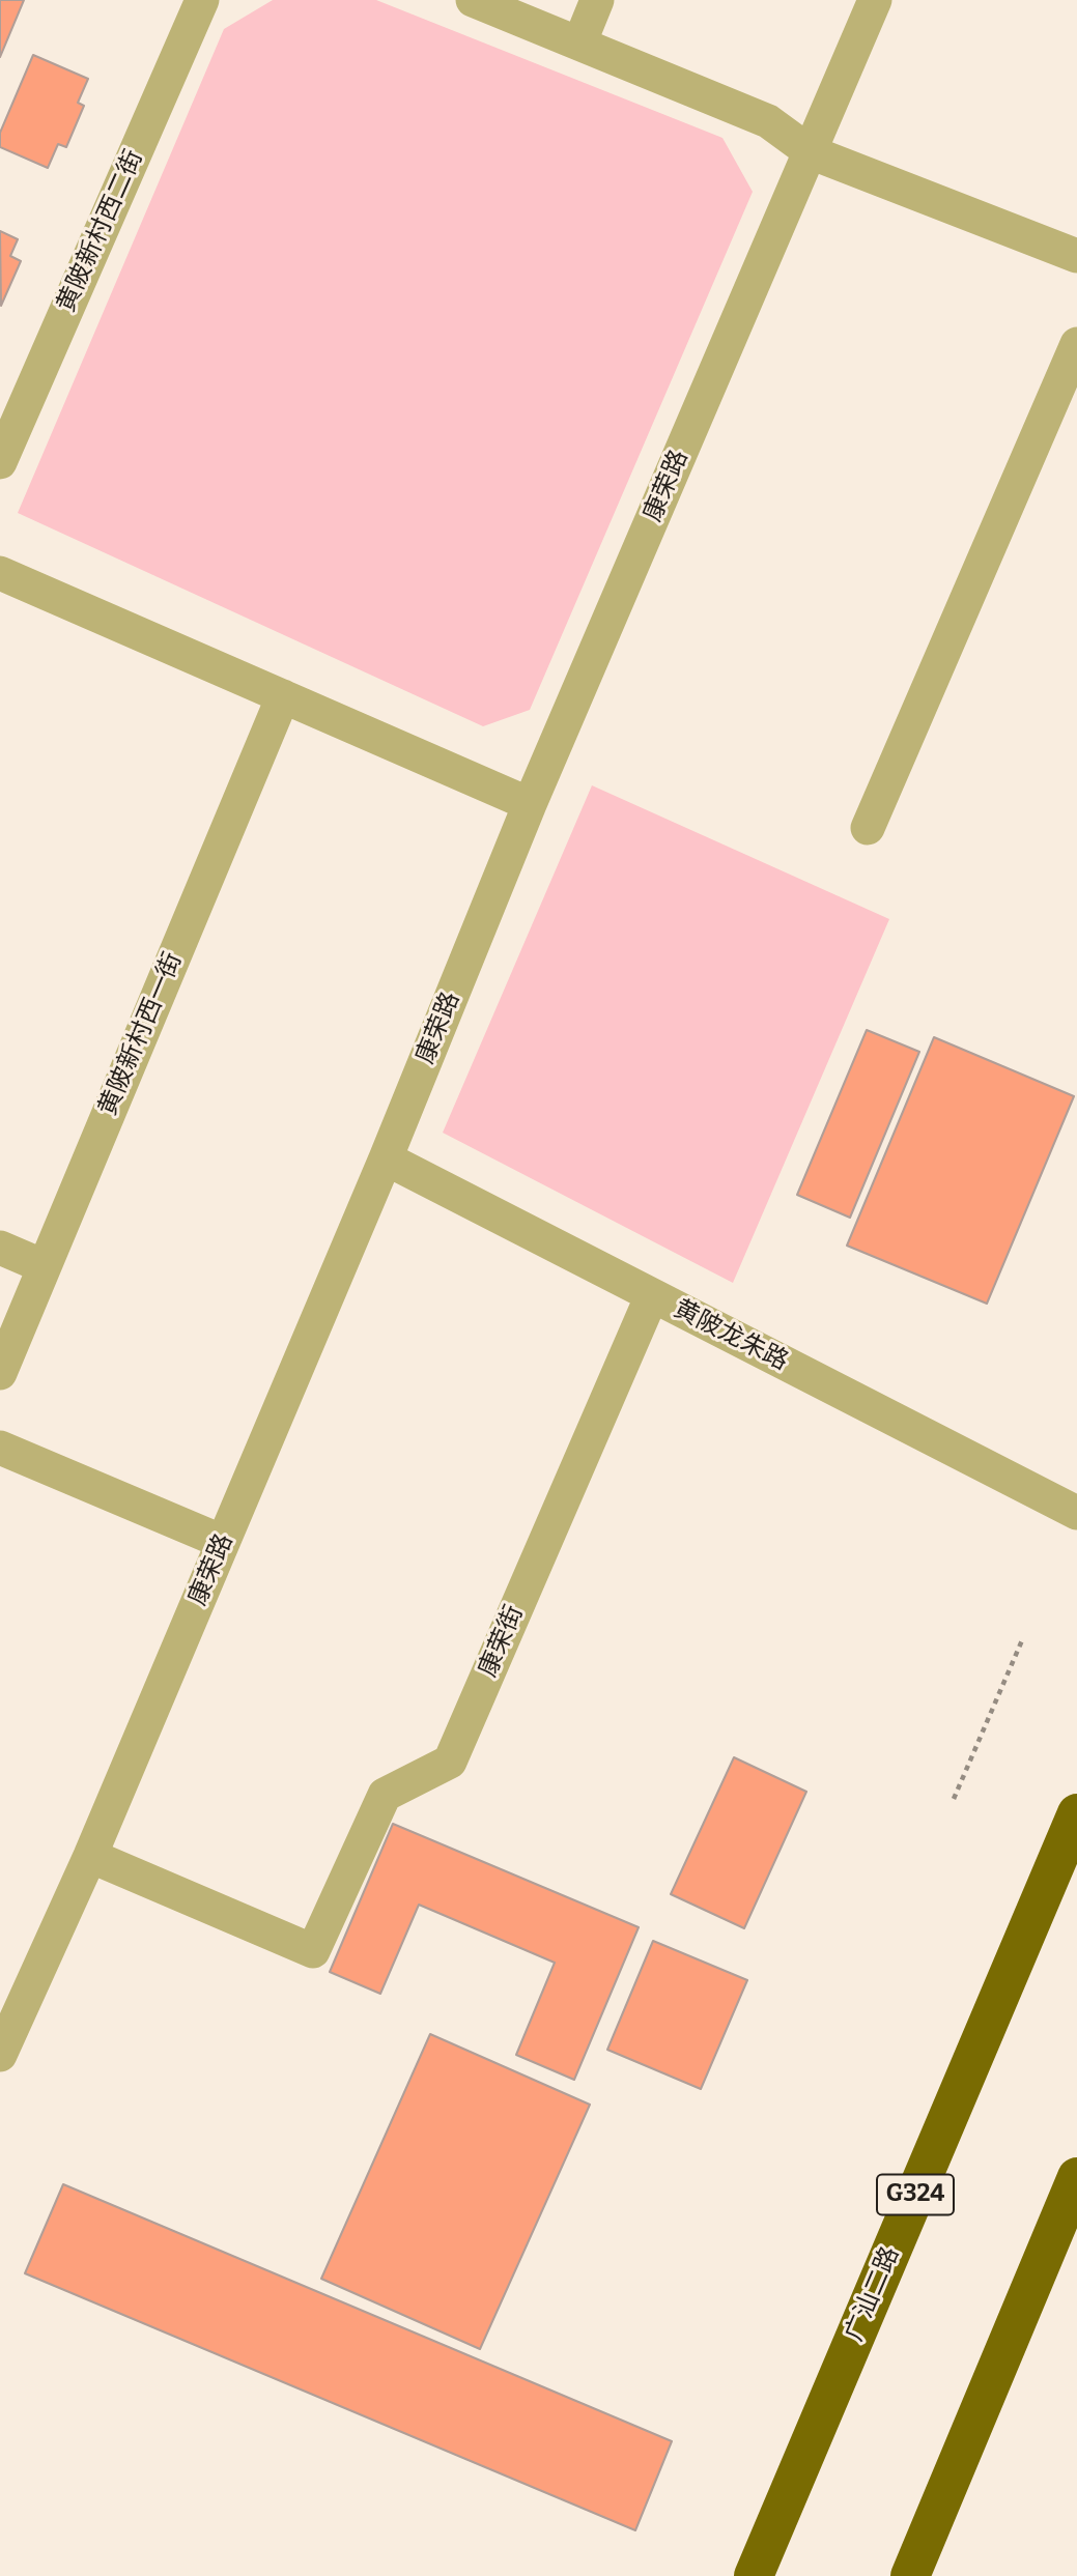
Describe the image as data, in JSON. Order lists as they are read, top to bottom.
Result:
{
  "streets": {
    "highway": ["G324", "广汕二路"],
    "street": [
      "黄陂新村西二街",
      "康荣路",
      "黄陂新村西一街",
      "黄陂龙朱路",
      "康荣街"
    ]
  },
  "crossings": [
    ["康荣路", "黄陂龙朱路"],
    ["康荣路", "康荣街"],
    ["黄陂龙朱路", "康荣街"]
  ]
}
